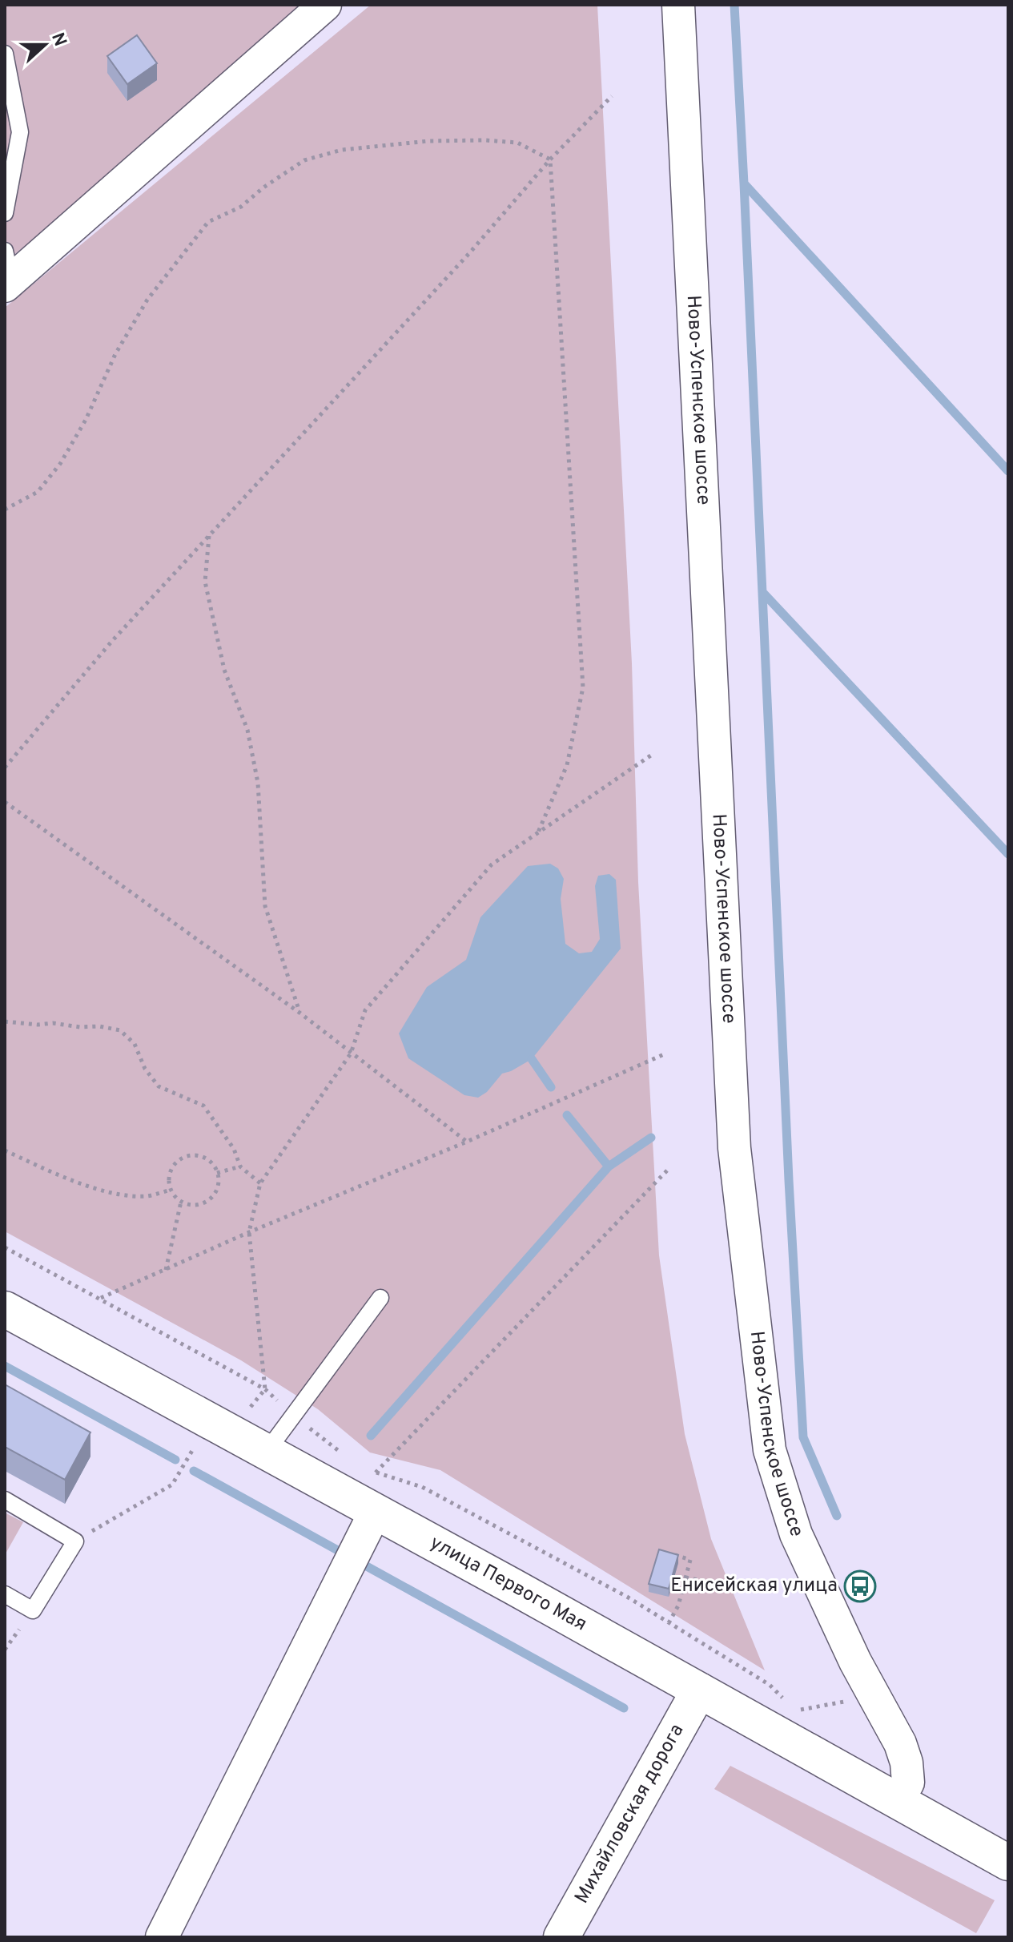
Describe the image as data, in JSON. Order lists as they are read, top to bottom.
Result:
{
  "streets": {
    "street": ["Ново-Успенское шоссе", "улица Первого Мая", "Михайловская дорога"]
  },
  "crossings": [
    ["Ново-Успенское шоссе", "улица Первого Мая"],
    ["улица Первого Мая", "Михайловская дорога"]
  ],
  "places": {
    "bus stop": ["Енисейская улица"]
  },
  "north": "right"
}
